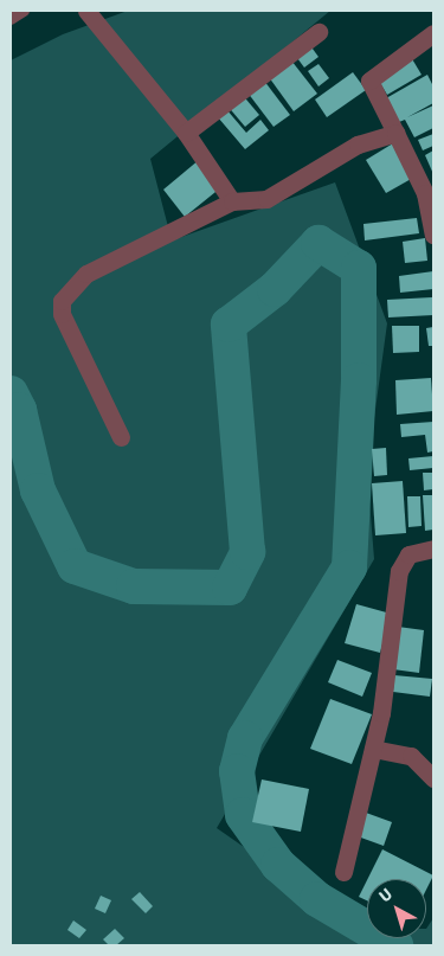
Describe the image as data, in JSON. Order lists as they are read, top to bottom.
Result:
{
  "north": "top left"
}
